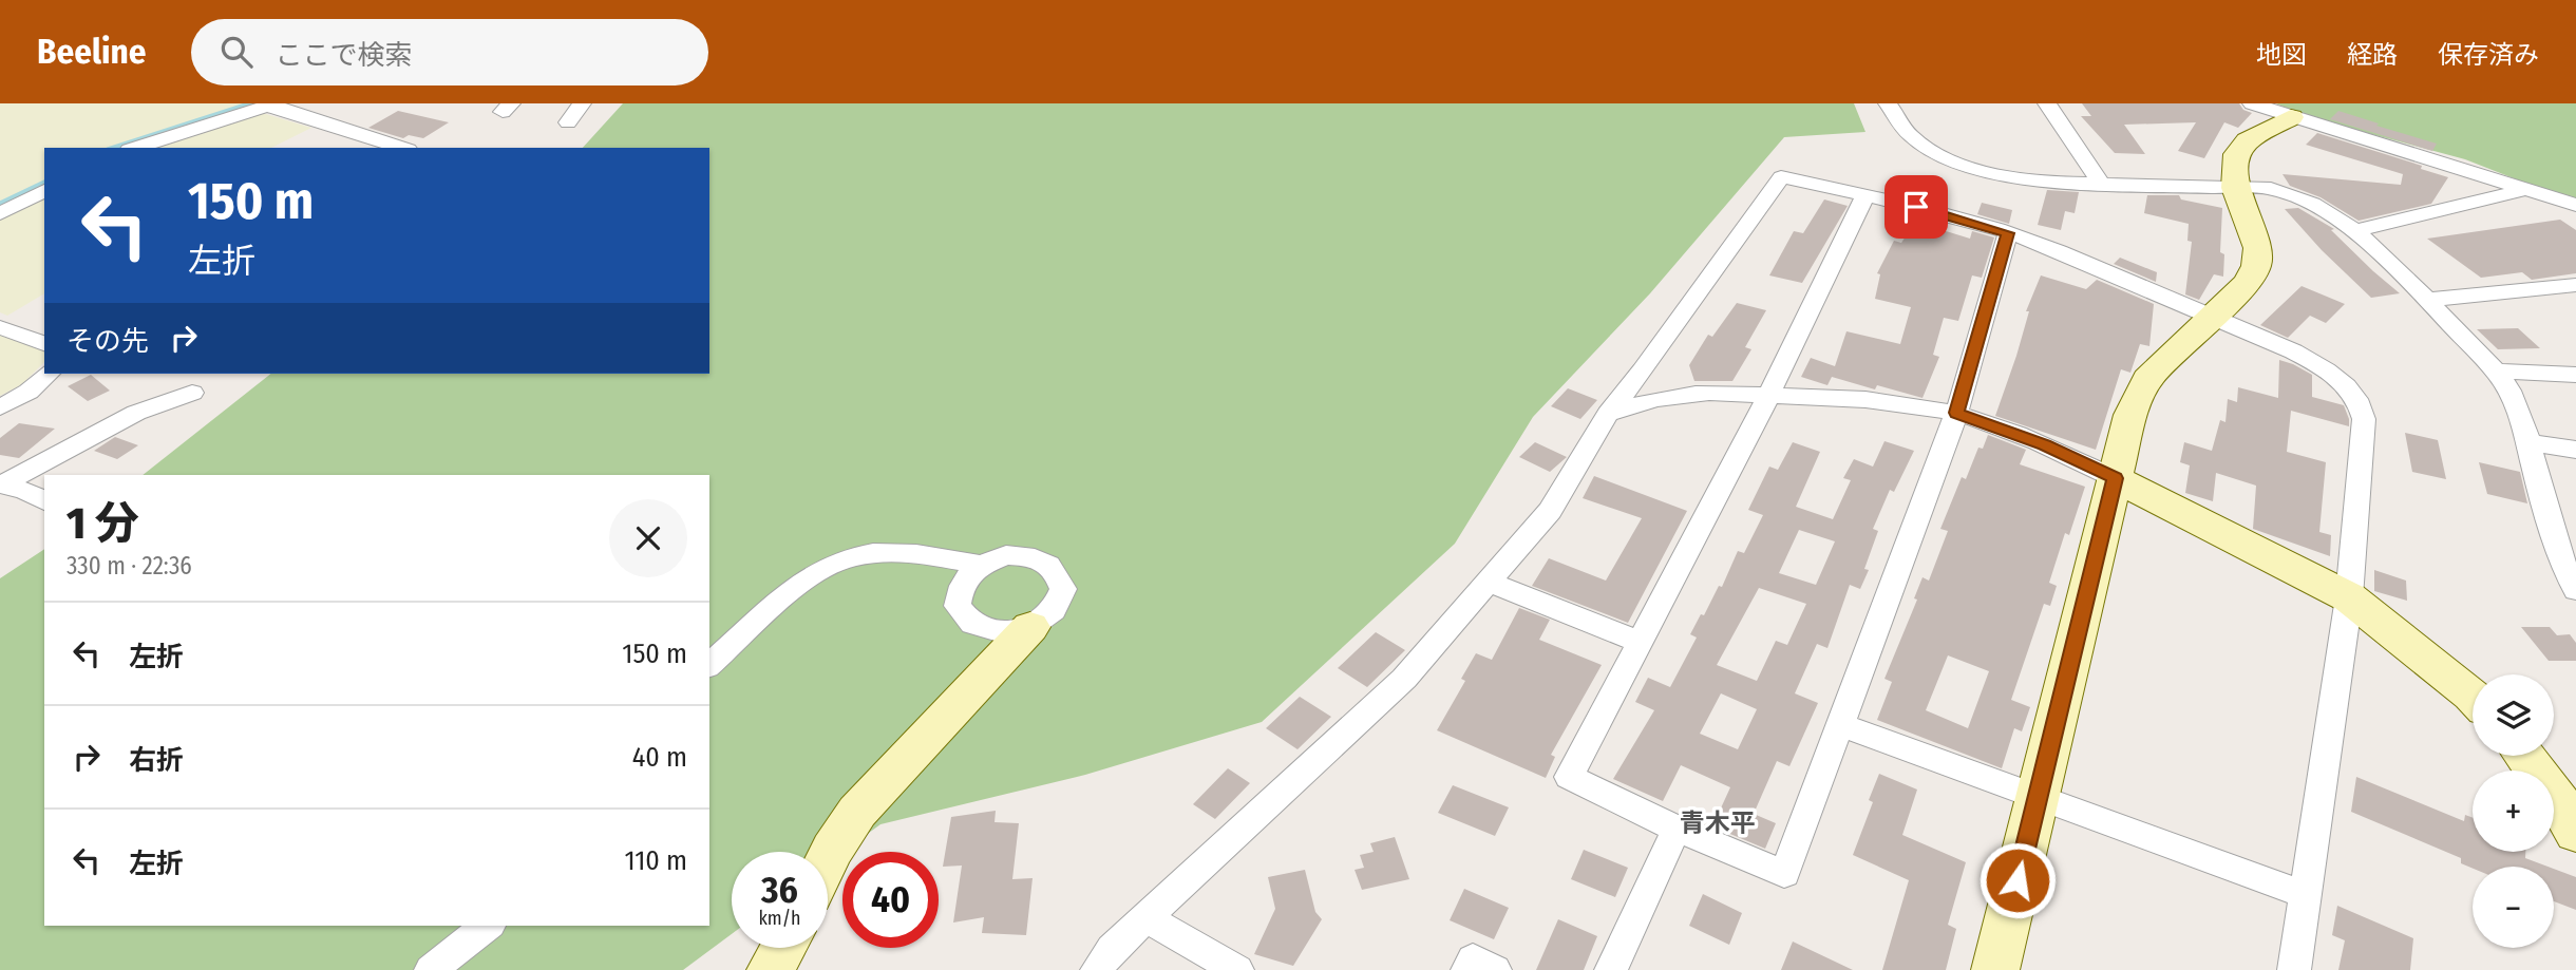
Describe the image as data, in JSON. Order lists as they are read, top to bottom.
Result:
{
  "districts": ["青木平"],
  "page": {
    "header": "Beeline",
    "search": "ここで検索",
    "nav": ["地図", "経路", "保存済み"],
    "turn": ["150 m", "左折"],
    "then": "その先",
    "heading": ["1 分", "330 m · 22:36"],
    "list": [
      {
        "name": "左折",
        "value": "150 m"
      },
      {
        "name": "右折",
        "value": "40 m"
      },
      {
        "name": "左折",
        "value": "110 m"
      }
    ],
    "map_buttons": ["+", "−"],
    "speed": "36 km/h",
    "limit": "40"
  }
}
